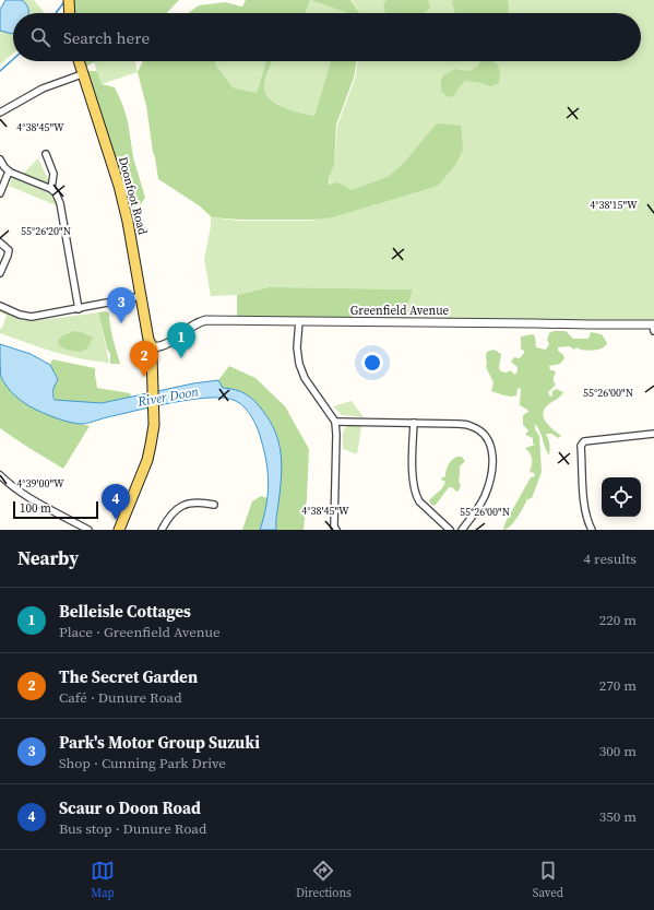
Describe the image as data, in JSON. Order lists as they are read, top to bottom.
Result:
{
  "streets": {
    "main road": ["Doonfoot Road"],
    "street": ["Greenfield Avenue"]
  },
  "crossings": [
    ["Doonfoot Road", "Greenfield Avenue"]
  ],
  "water": ["River Doon"],
  "scale_bar": "100 m",
  "page": {
    "search": "Search here",
    "pins": [
      "3",
      "1",
      "2",
      "4"
    ],
    "scale": "100 m",
    "heading": ["Nearby", "4 results"],
    "list": [
      {
        "mark": "1",
        "name": "Belleisle Cottages",
        "note": "Place · Greenfield Avenue",
        "value": "220 m"
      },
      {
        "mark": "2",
        "name": "The Secret Garden",
        "note": "Café · Dunure Road",
        "value": "270 m"
      },
      {
        "mark": "3",
        "name": "Park's Motor Group Suzuki",
        "note": "Shop · Cunning Park Drive",
        "value": "300 m"
      },
      {
        "mark": "4",
        "name": "Scaur o Doon Road",
        "note": "Bus stop · Dunure Road",
        "value": "350 m"
      }
    ],
    "nav": ["Map", "Directions", "Saved"]
  },
  "coordinates": [
    "4°38'45\"W",
    "4°38'15\"W",
    "55°26'20\"N",
    "55°26'00\"N",
    "4°39'00\"W"
  ]
}
